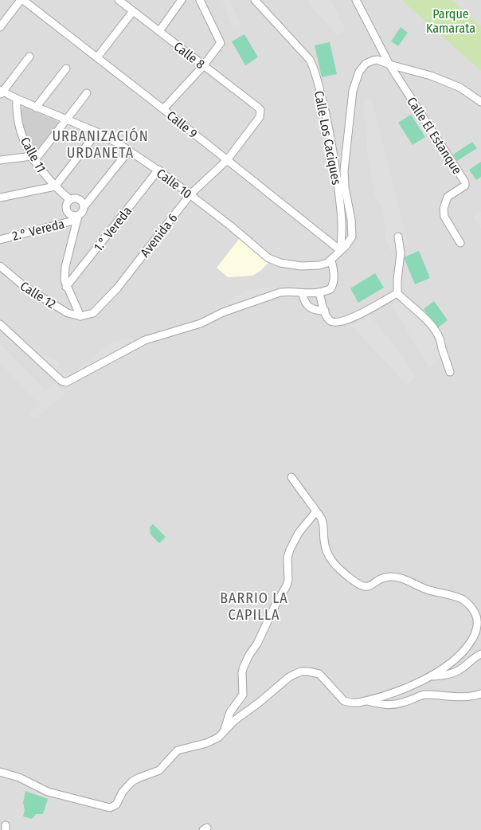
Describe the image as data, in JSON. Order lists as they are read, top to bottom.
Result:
{
  "streets": {
    "street": [
      "Calle 8",
      "Calle 9",
      "Calle El Estanque",
      "Calle Los Caciques",
      "Calle 11",
      "Calle 10",
      "1.° Vereda",
      "2.° Vereda",
      "Avenida 6",
      "Calle 12"
    ]
  },
  "crossings": [
    ["Calle 8", "Avenida 6"],
    ["Calle 9", "Calle Los Caciques"],
    ["Calle 9", "Avenida 6"],
    ["Calle 11", "Calle 10"],
    ["Calle 11", "2.° Vereda"],
    ["Calle 10", "1.° Vereda"],
    ["Calle 10", "Avenida 6"],
    ["Avenida 6", "Calle 12"]
  ],
  "districts": ["URBANIZACIÓN URDANETA", "BARRIO LA CAPILLA"],
  "parks": ["Parque Kamarata"]
}
